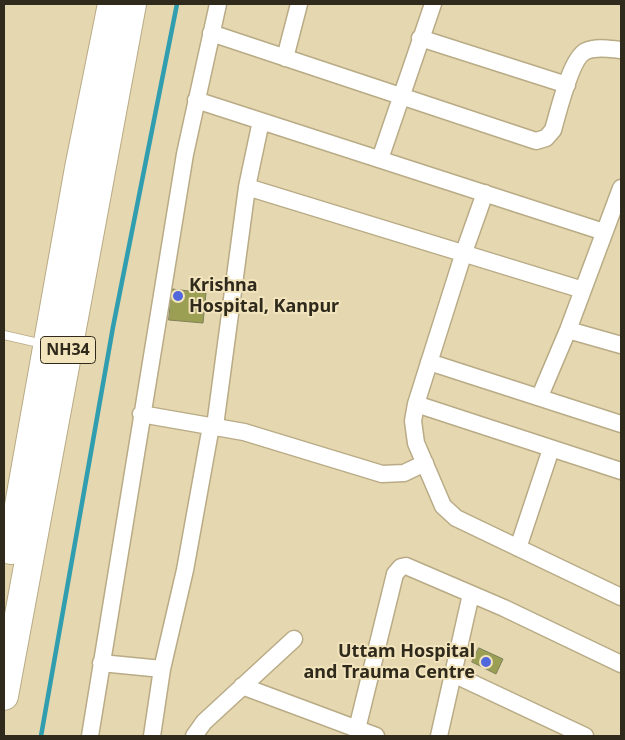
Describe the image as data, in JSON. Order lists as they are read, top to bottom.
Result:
{
  "streets": {
    "highway": ["NH34"]
  },
  "places": ["Krishna Hospital, Kanpur", "Uttam Hospital and Trauma Centre"]
}
